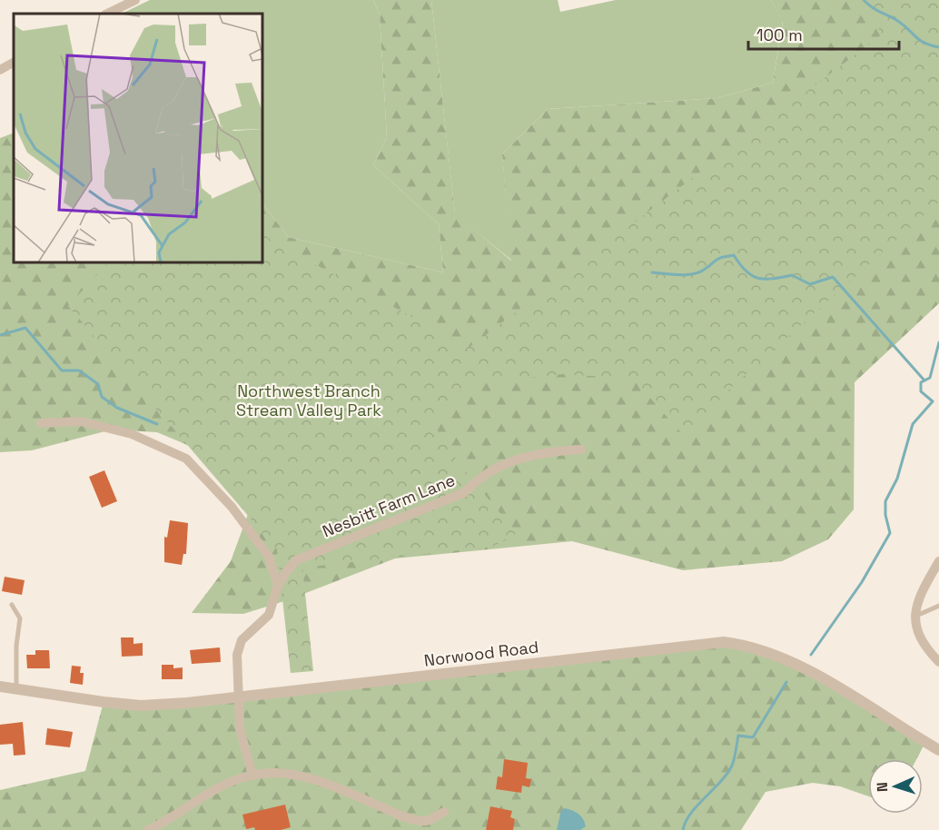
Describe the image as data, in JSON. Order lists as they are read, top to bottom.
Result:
{
  "streets": {
    "street": ["Nesbitt Farm Lane", "Norwood Road"]
  },
  "crossings": [
    ["Nesbitt Farm Lane", "Norwood Road"]
  ],
  "parks": ["Northwest Branch Stream Valley Park"],
  "scale_bar": "100 m",
  "north": "left"
}
